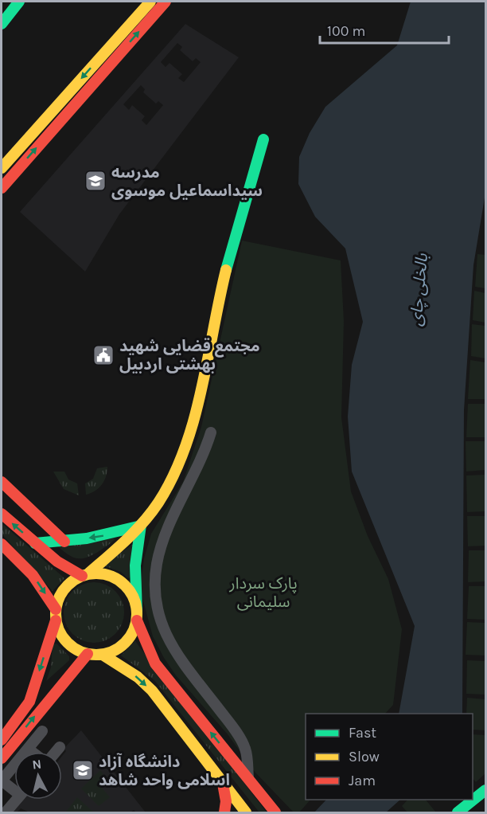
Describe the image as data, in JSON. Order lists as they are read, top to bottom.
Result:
{
  "water": ["بالخلی چای"],
  "parks": ["پارک سردار سلیمانی"],
  "places": {
    "school or university": ["مدرسه سیداسماعیل موسوی", "دانشگاه آزاد اسلامی واحد شاهد"],
    "public building": ["مجتمع قضایی شهید بهشتی اردبیل"]
  },
  "legend": ["Fast", "Slow", "Jam"],
  "scale_bar": "100 m",
  "north": "top"
}
